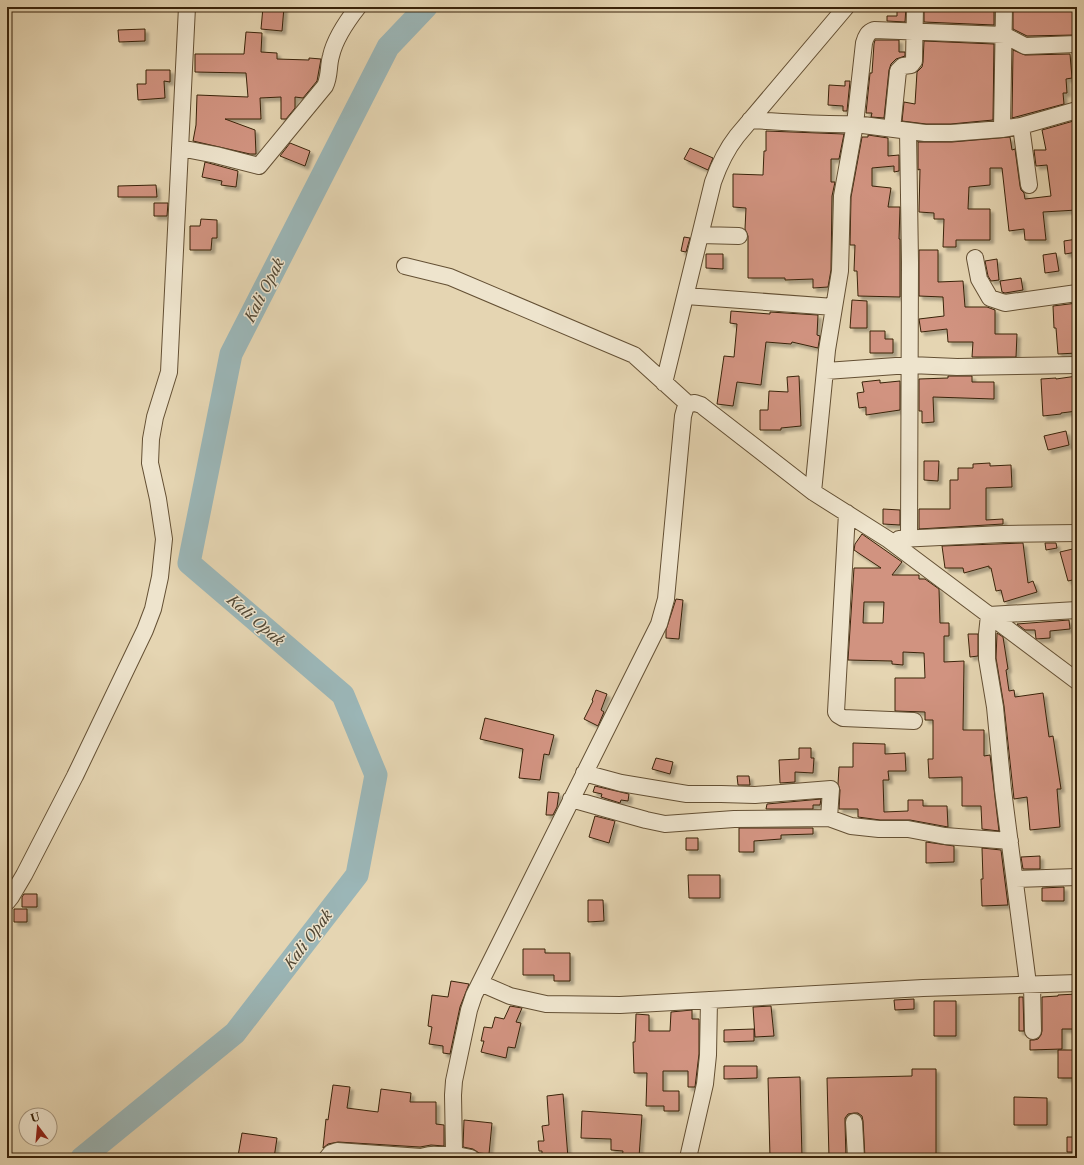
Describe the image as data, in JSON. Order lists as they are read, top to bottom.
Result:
{
  "water": ["Kali Opak"],
  "north": "top"
}
